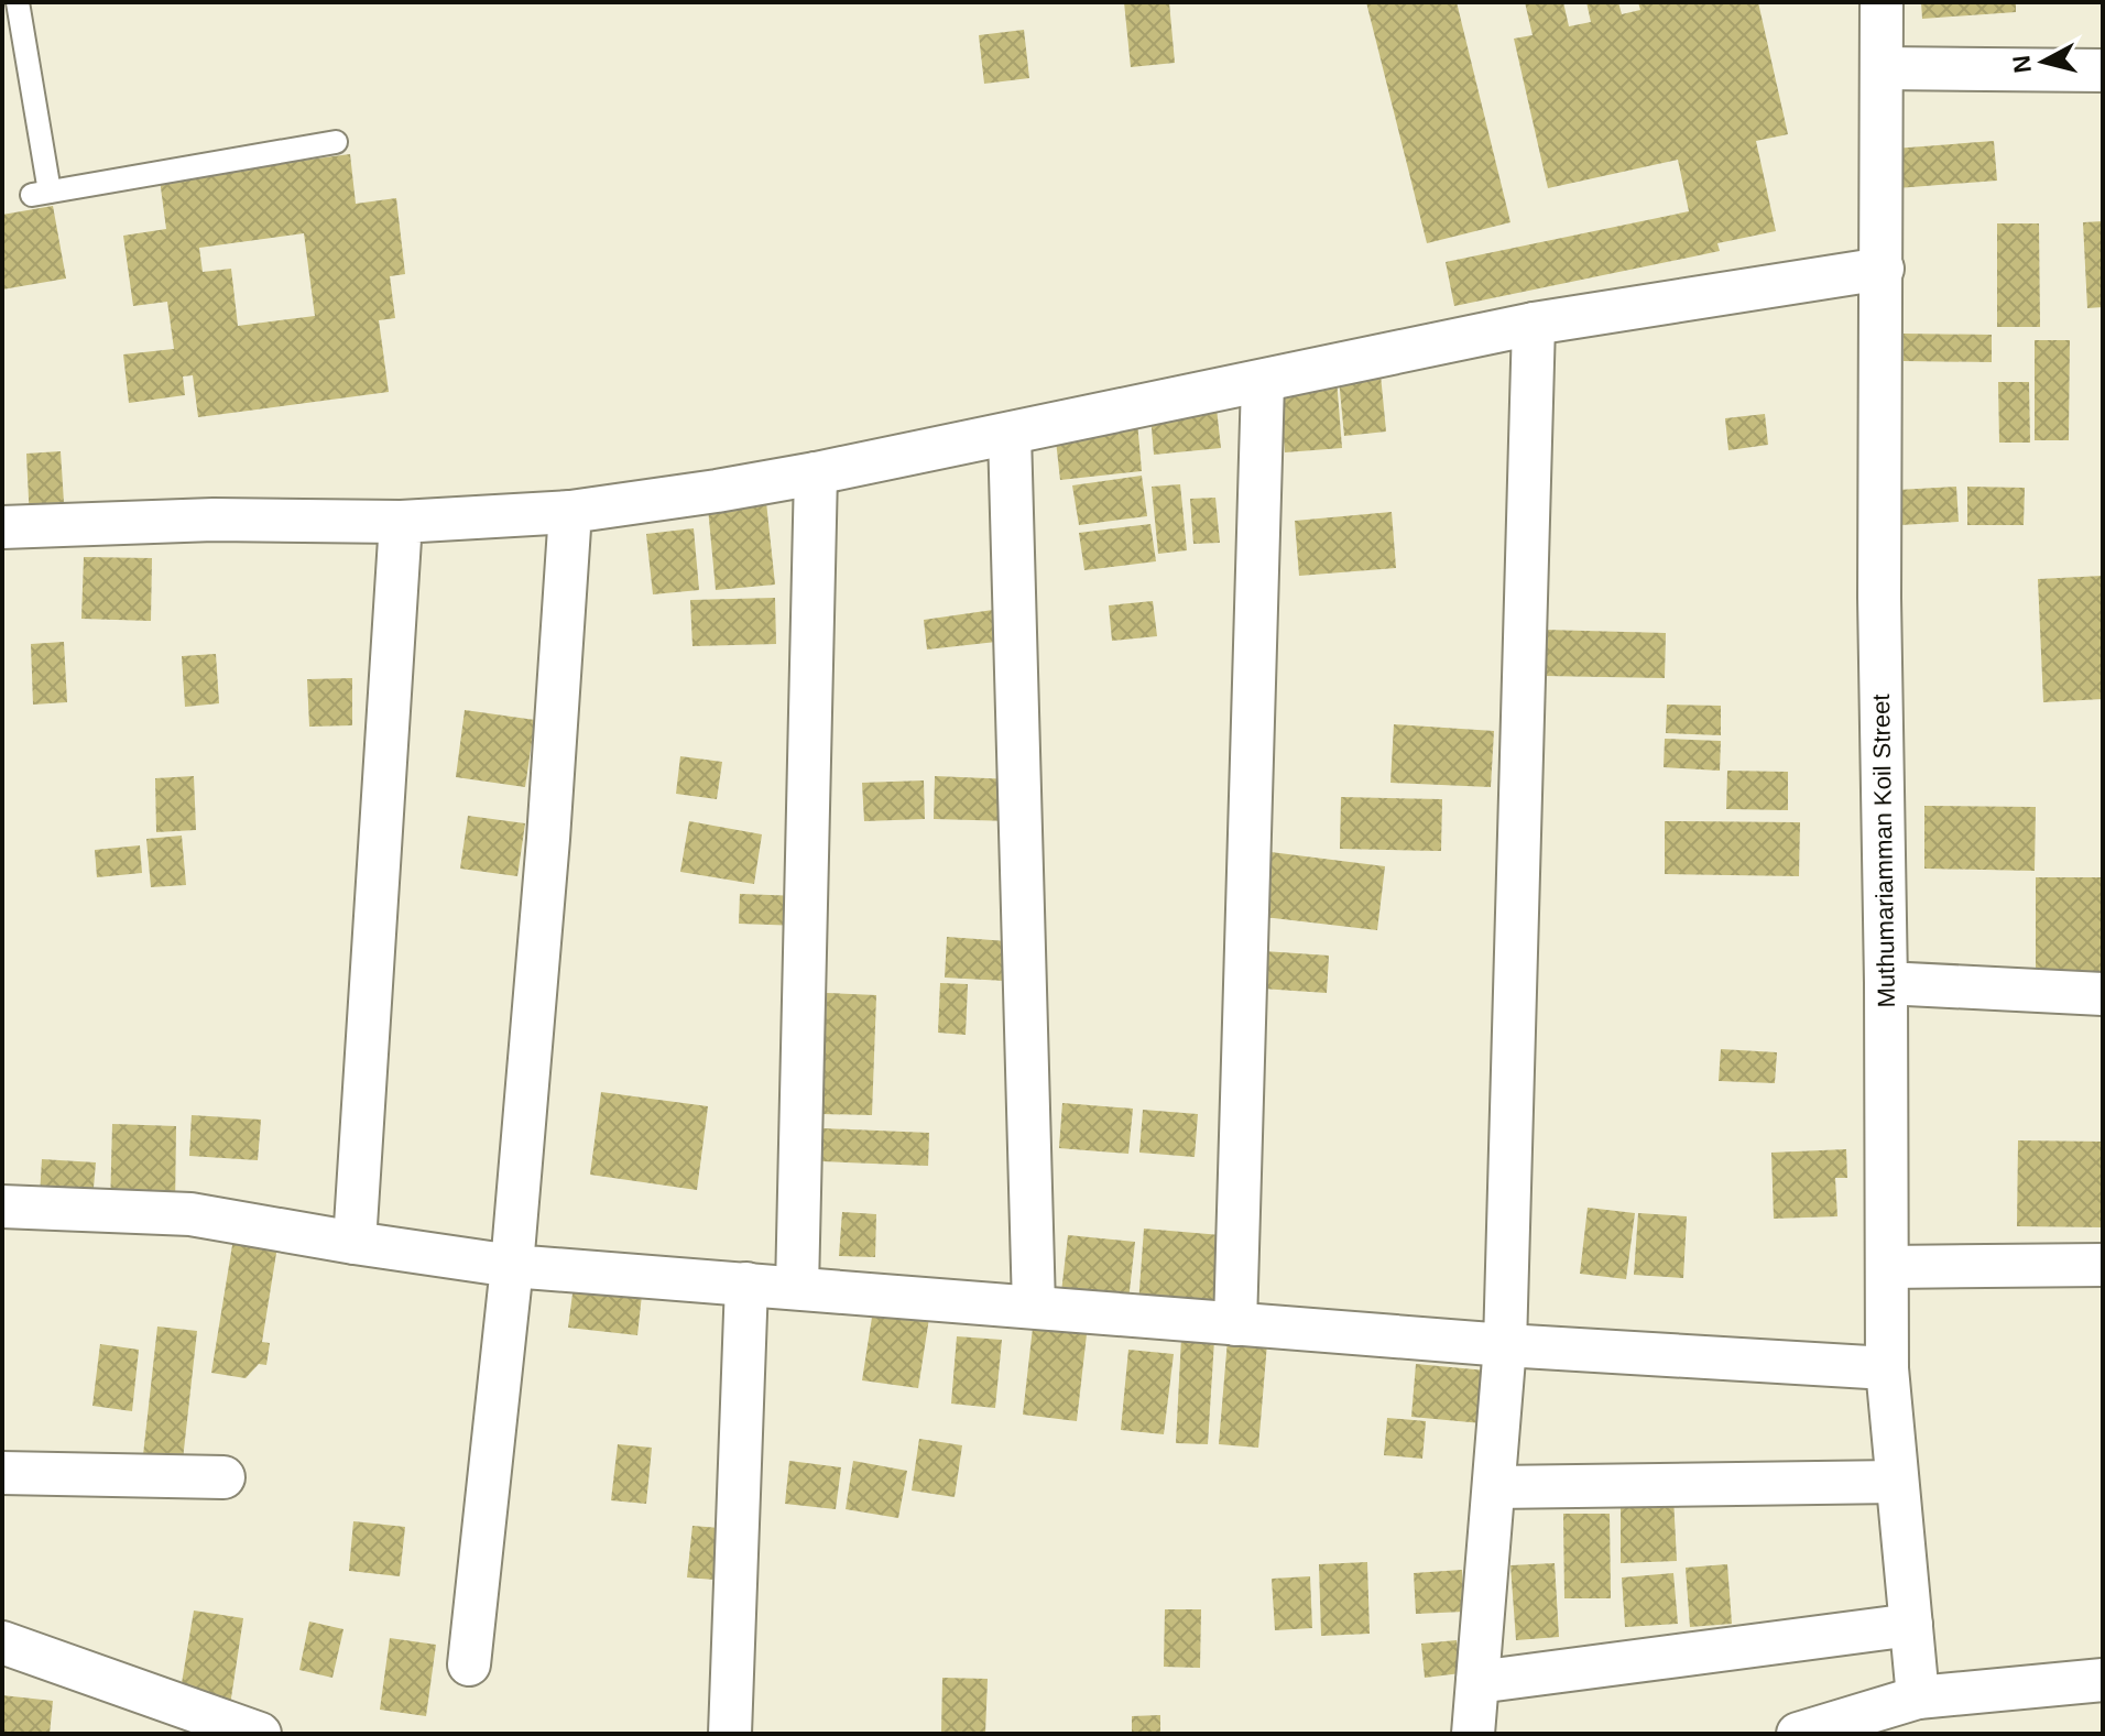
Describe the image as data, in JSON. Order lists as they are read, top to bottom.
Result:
{
  "streets": {
    "street": ["Muthumariamman Koil Street"]
  },
  "north": "left"
}
